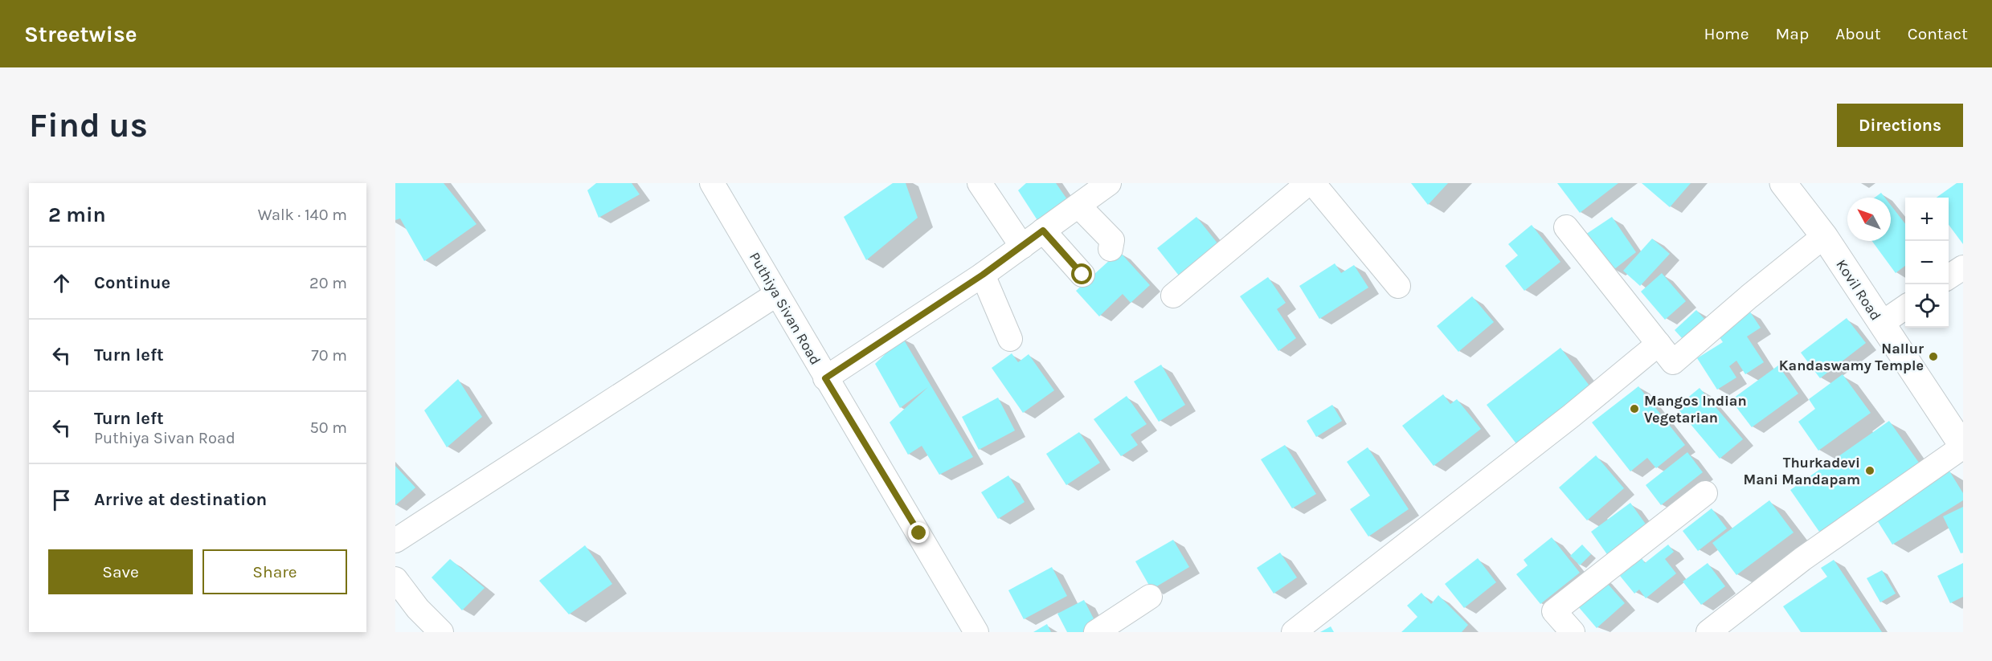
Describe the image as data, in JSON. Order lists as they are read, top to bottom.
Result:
{
  "streets": {
    "street": ["Kovil Road", "Puthiya Sivan Road"]
  },
  "places": ["Nallur Kandaswamy Temple", "Mangos Indian Vegetarian", "Thurkadevi Mani Mandapam"],
  "north": "top left",
  "page": {
    "header": "Streetwise",
    "nav": [
      "Home",
      "Map",
      "About",
      "Contact"
    ],
    "buttons": [
      "Directions",
      ["Save", "Share"]
    ],
    "title": "Find us",
    "heading": ["2 min", "Walk · 140 m"],
    "map_buttons": ["+", "−"],
    "list": [
      ["Continue", "20 m"],
      ["Turn left", "70 m"],
      ["Turn left", "Puthiya Sivan Road", "50 m"],
      "Arrive at destination"
    ]
  }
}
